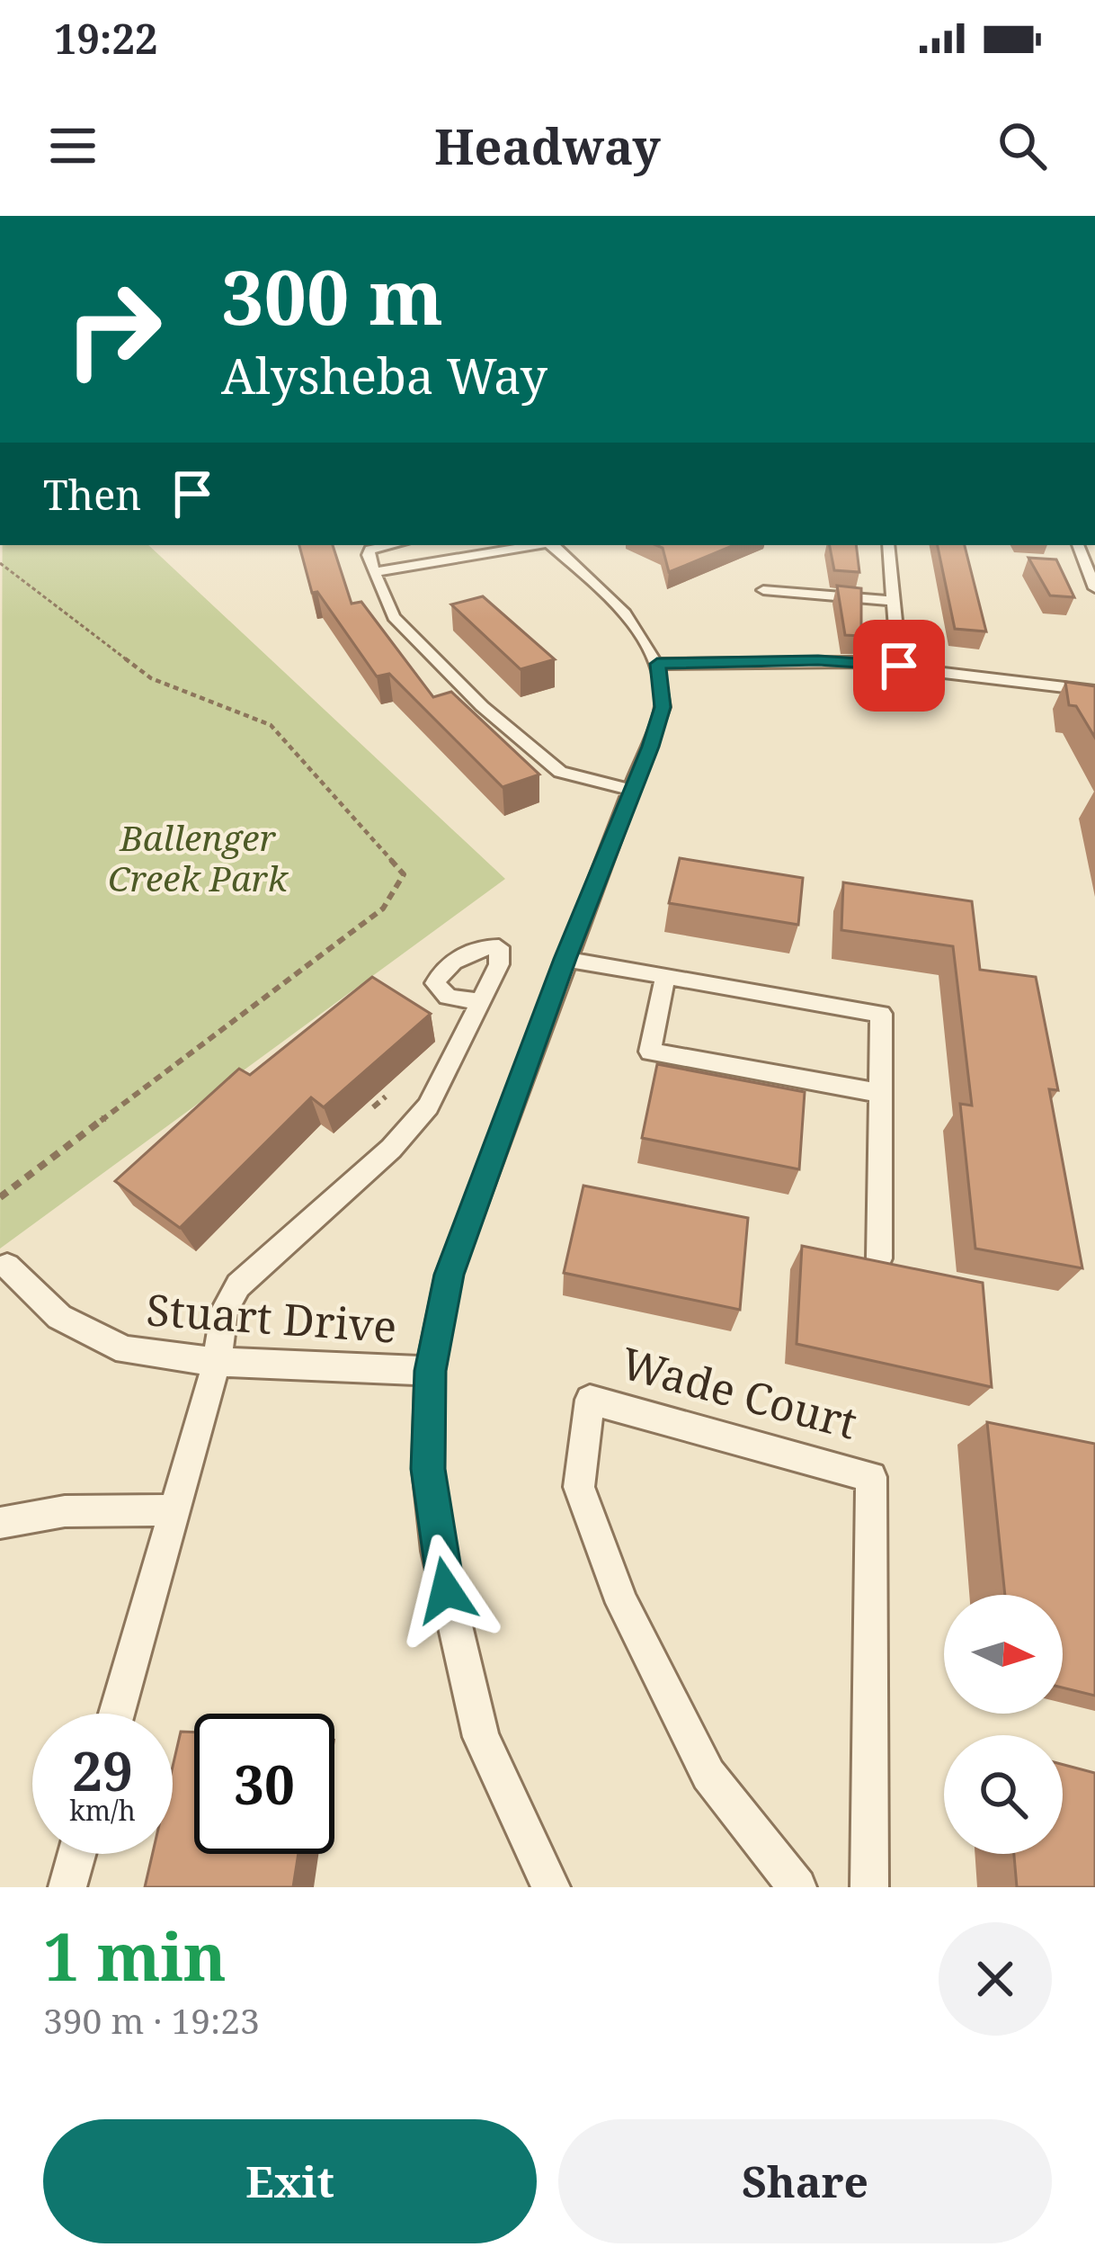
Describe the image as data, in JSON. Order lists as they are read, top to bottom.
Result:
{
  "streets": {
    "street": ["Stuart Drive", "Wade Court"]
  },
  "parks": ["Ballenger Creek Park"],
  "north": "right",
  "page": {
    "status": "19:22",
    "header": "Headway",
    "turn": ["300 m", "Alysheba Way"],
    "then": "Then",
    "speed": "29 km/h",
    "limit": "30",
    "heading": ["1 min", "390 m · 19:23"],
    "buttons": ["Exit", "Share"]
  }
}
